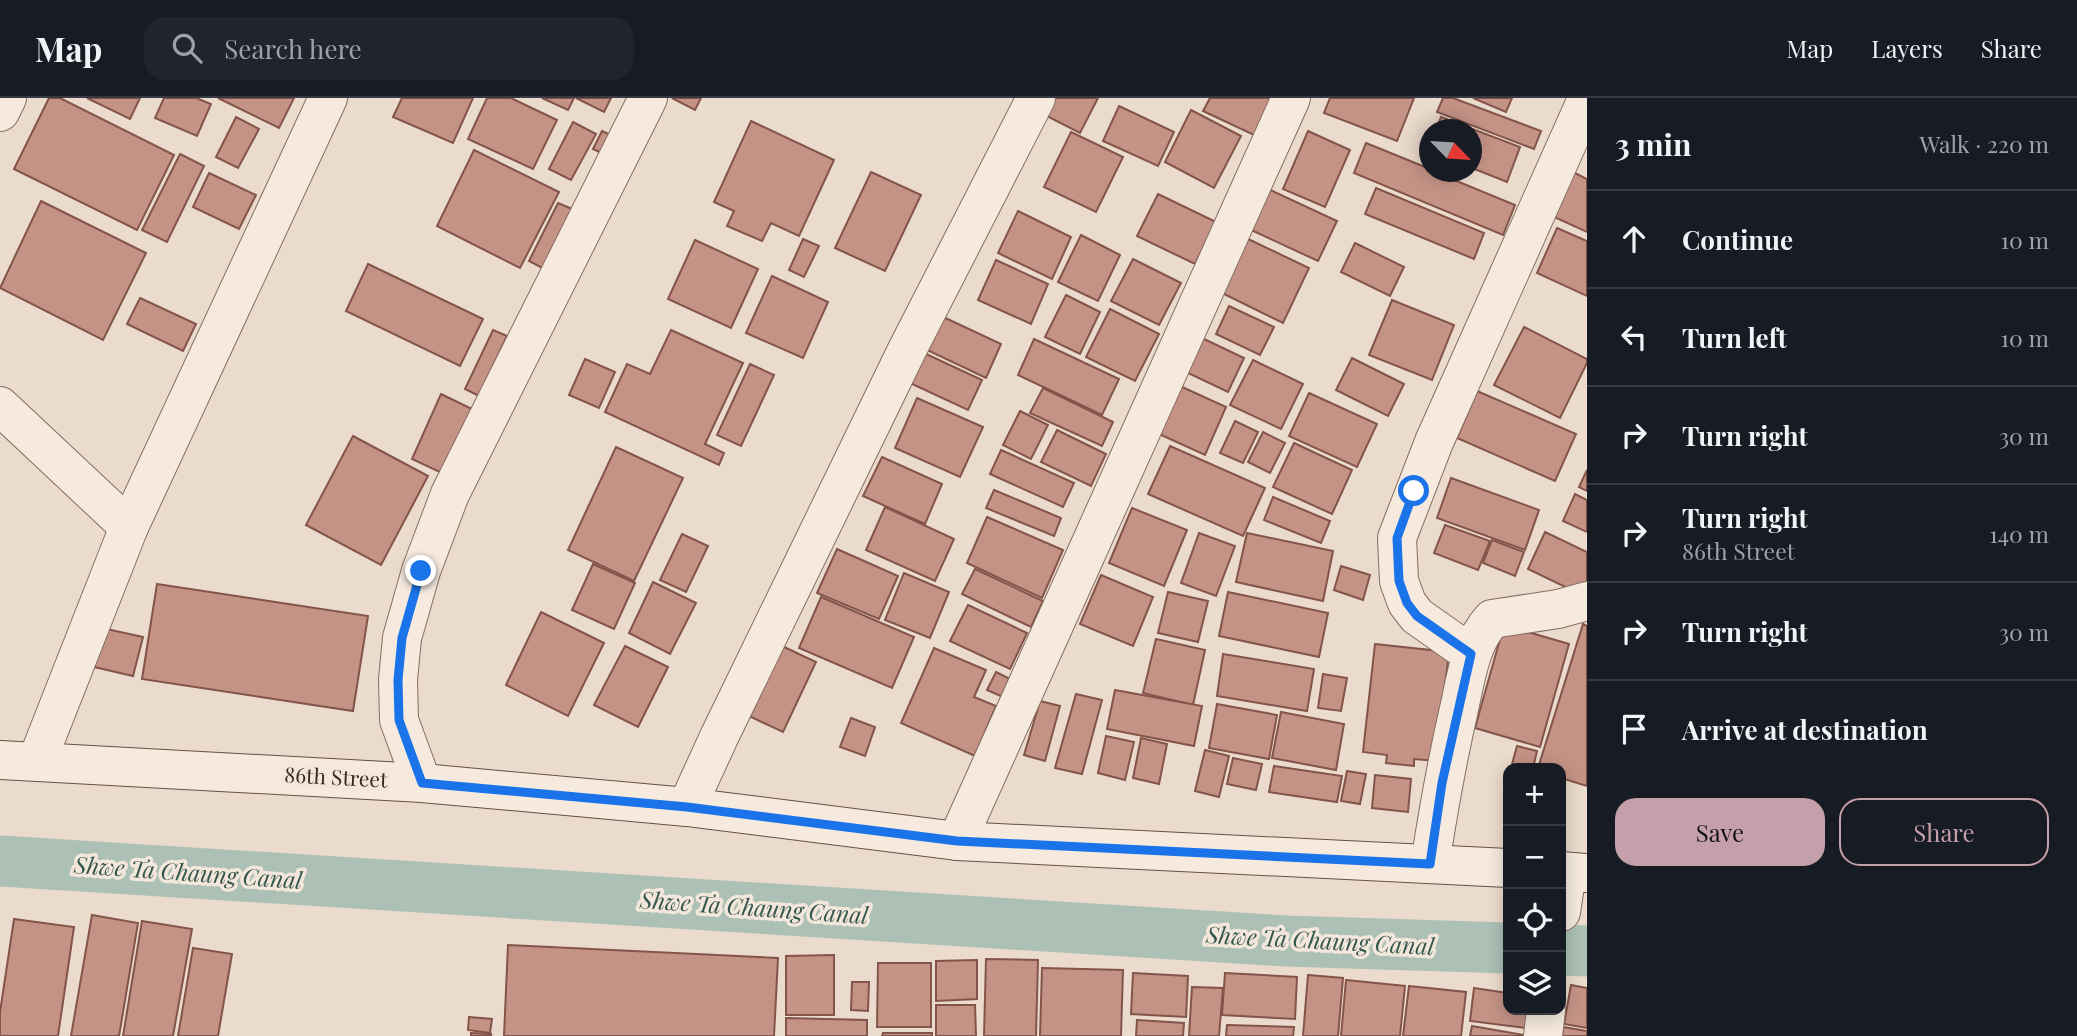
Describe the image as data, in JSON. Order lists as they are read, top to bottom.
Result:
{
  "streets": {
    "street": ["86th Street"]
  },
  "water": ["Shwe Ta Chaung Canal"],
  "north": "bottom right",
  "page": {
    "header": "Map",
    "search": "Search here",
    "nav": ["Map", "Layers", "Share"],
    "heading": ["3 min", "Walk · 220 m"],
    "list": [
      ["Continue", "10 m"],
      ["Turn left", "10 m"],
      ["Turn right", "30 m"],
      ["Turn right", "86th Street", "140 m"],
      ["Turn right", "30 m"],
      "Arrive at destination"
    ],
    "map_buttons": ["+", "−"],
    "buttons": ["Save", "Share"]
  }
}
